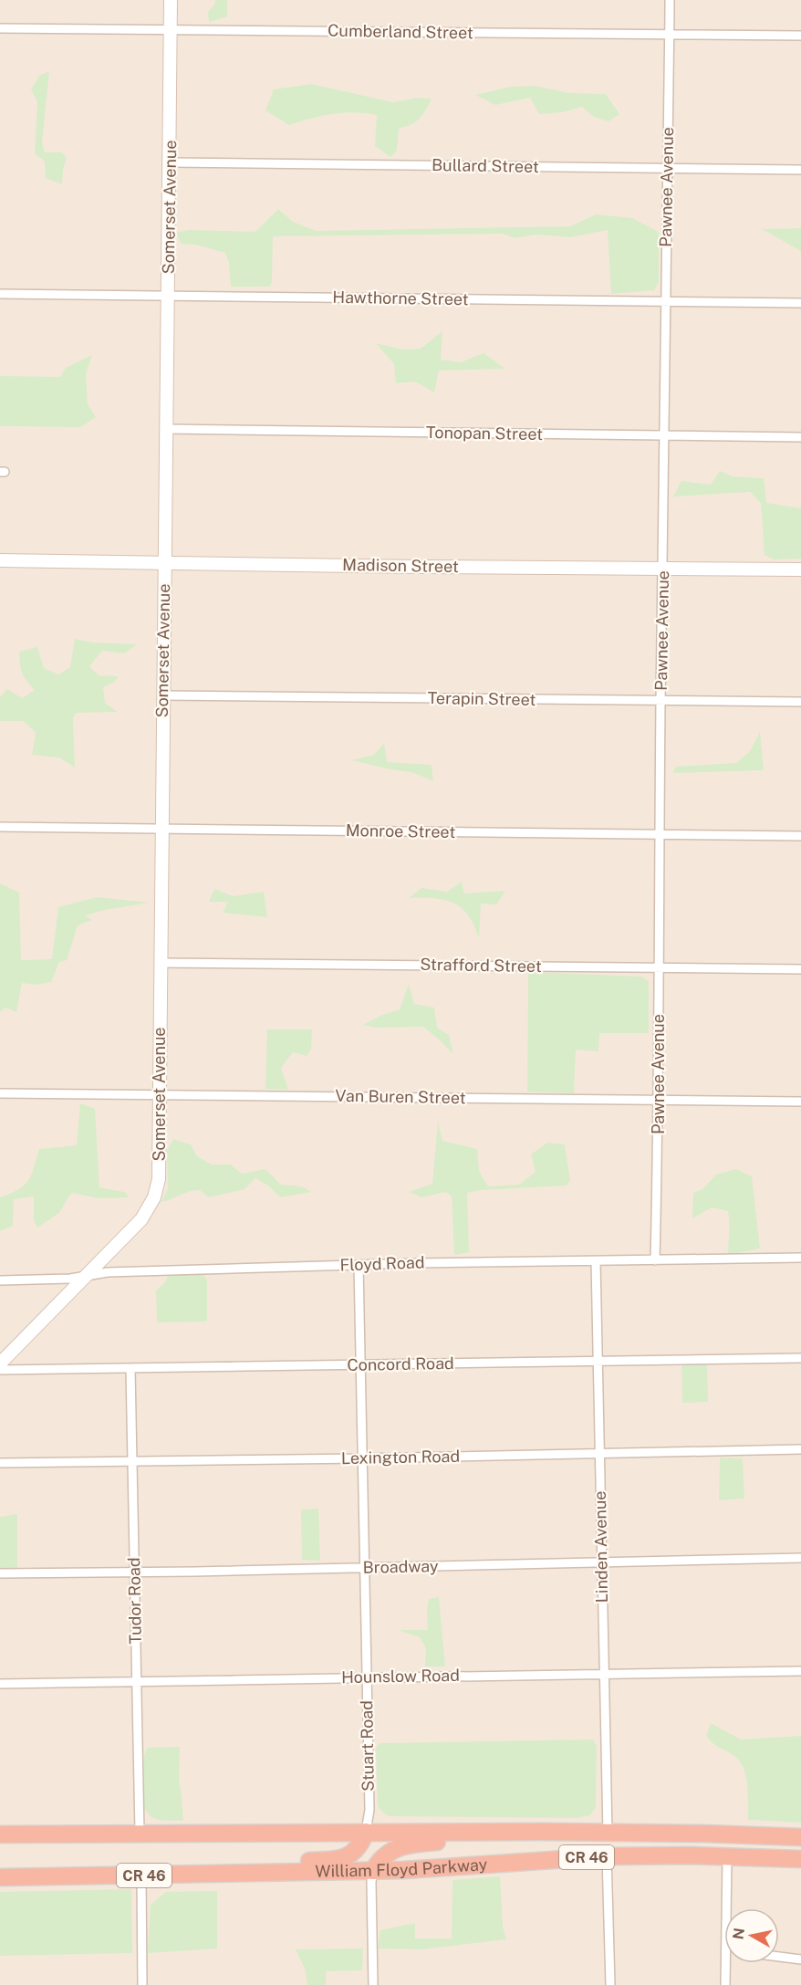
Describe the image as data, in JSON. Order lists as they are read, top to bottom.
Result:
{
  "streets": {
    "highway": ["CR 46", "William Floyd Parkway"],
    "street": [
      "Cumberland Street",
      "Bullard Street",
      "Pawnee Avenue",
      "Somerset Avenue",
      "Hawthorne Street",
      "Tonopan Street",
      "Madison Street",
      "Terapin Street",
      "Monroe Street",
      "Strafford Street",
      "Van Buren Street",
      "Floyd Road",
      "Concord Road",
      "Lexington Road",
      "Linden Avenue",
      "Broadway",
      "Tudor Road",
      "Hounslow Road",
      "Stuart Road"
    ]
  },
  "crossings": [
    ["Cumberland Street", "Pawnee Avenue"],
    ["Cumberland Street", "Somerset Avenue"],
    ["Bullard Street", "Pawnee Avenue"],
    ["Bullard Street", "Somerset Avenue"],
    ["Pawnee Avenue", "Hawthorne Street"],
    ["Pawnee Avenue", "Tonopan Street"],
    ["Pawnee Avenue", "Madison Street"],
    ["Pawnee Avenue", "Terapin Street"],
    ["Pawnee Avenue", "Monroe Street"],
    ["Pawnee Avenue", "Strafford Street"],
    ["Pawnee Avenue", "Van Buren Street"],
    ["Pawnee Avenue", "Floyd Road"],
    ["Somerset Avenue", "Hawthorne Street"],
    ["Somerset Avenue", "Tonopan Street"],
    ["Somerset Avenue", "Madison Street"],
    ["Somerset Avenue", "Terapin Street"],
    ["Somerset Avenue", "Monroe Street"],
    ["Somerset Avenue", "Strafford Street"],
    ["Somerset Avenue", "Van Buren Street"],
    ["Somerset Avenue", "Floyd Road"],
    ["Floyd Road", "Linden Avenue"],
    ["Floyd Road", "Stuart Road"],
    ["Concord Road", "Linden Avenue"],
    ["Concord Road", "Tudor Road"],
    ["Concord Road", "Stuart Road"],
    ["Lexington Road", "Linden Avenue"],
    ["Lexington Road", "Tudor Road"],
    ["Lexington Road", "Stuart Road"],
    ["Linden Avenue", "Broadway"],
    ["Linden Avenue", "Hounslow Road"],
    ["Linden Avenue", "William Floyd Parkway"],
    ["Broadway", "Tudor Road"],
    ["Broadway", "Stuart Road"],
    ["Tudor Road", "Hounslow Road"],
    ["Tudor Road", "William Floyd Parkway"],
    ["Hounslow Road", "Stuart Road"],
    ["Stuart Road", "William Floyd Parkway"]
  ],
  "north": "left"
}
